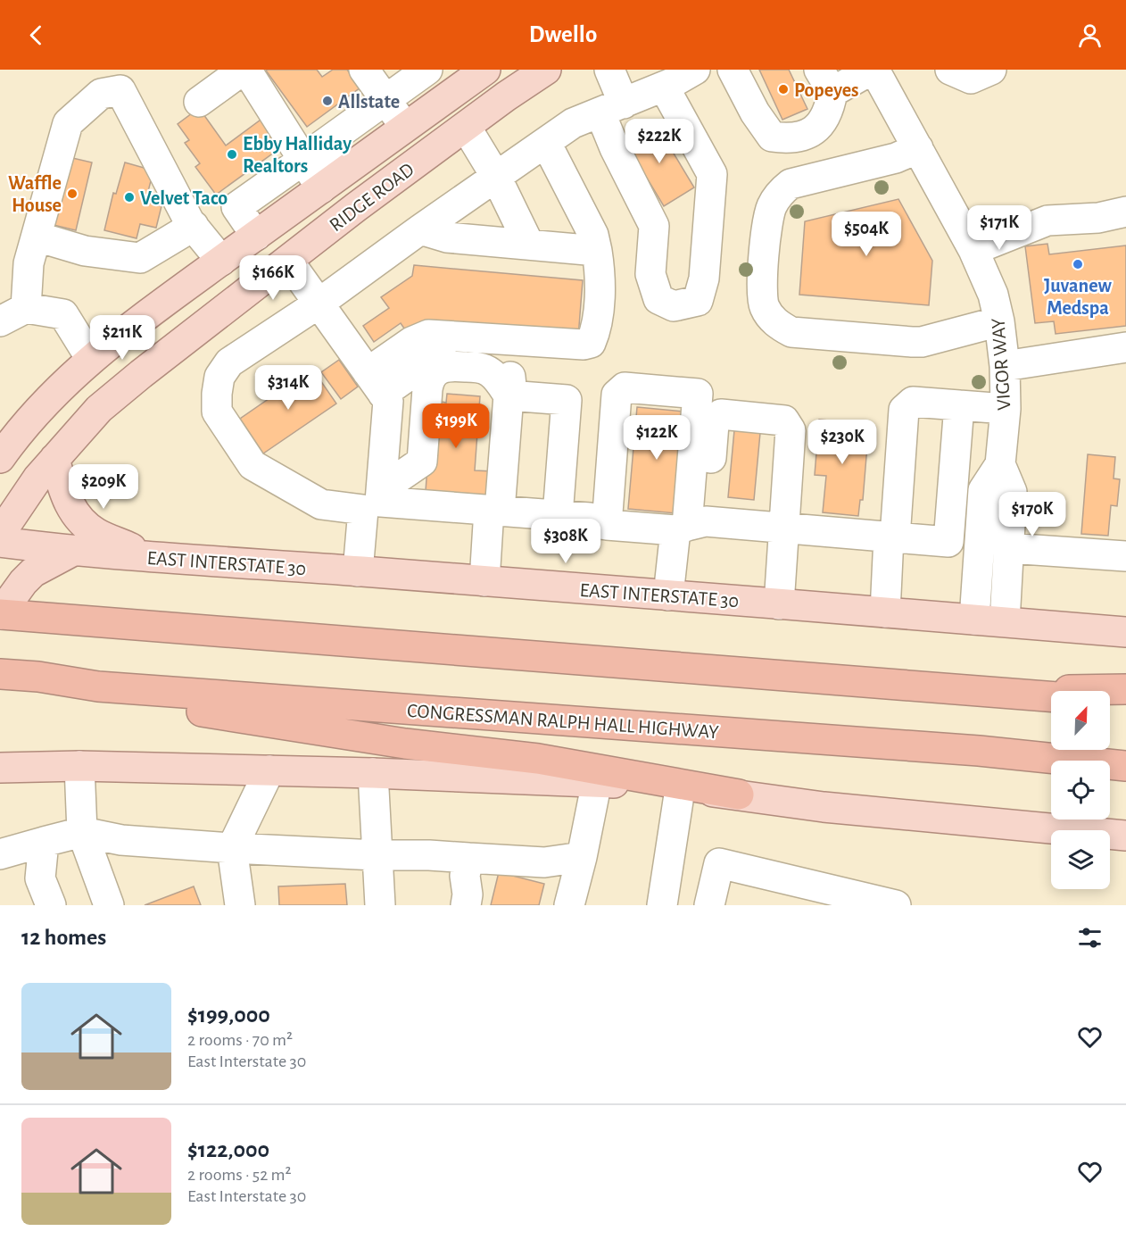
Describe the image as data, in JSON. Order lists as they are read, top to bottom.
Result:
{
  "streets": {
    "highway": ["CONGRESSMAN RALPH HALL HIGHWAY"],
    "main road": ["RIDGE ROAD", "EAST INTERSTATE 30"],
    "street": ["VIGOR WAY"]
  },
  "crossings": [
    ["VIGOR WAY", "EAST INTERSTATE 30"]
  ],
  "places": [
    "Popeyes",
    "Allstate",
    "Ebby Halliday Realtors",
    "Waffle House",
    "Velvet Taco",
    "Juvanew Medspa"
  ],
  "north": "top right",
  "page": {
    "header": "Dwello",
    "price": [
      "$222K",
      "$171K",
      "$504K",
      "$166K",
      "$211K",
      "$314K",
      "$199K",
      "$122K",
      "$230K",
      "$209K",
      "$170K",
      "$308K"
    ],
    "heading": "12 homes",
    "list": [
      {
        "name": "$199,000",
        "note": "2 rooms · 70 m² · East Interstate 30"
      },
      {
        "name": "$122,000",
        "note": "2 rooms · 52 m² · East Interstate 30"
      }
    ]
  }
}
